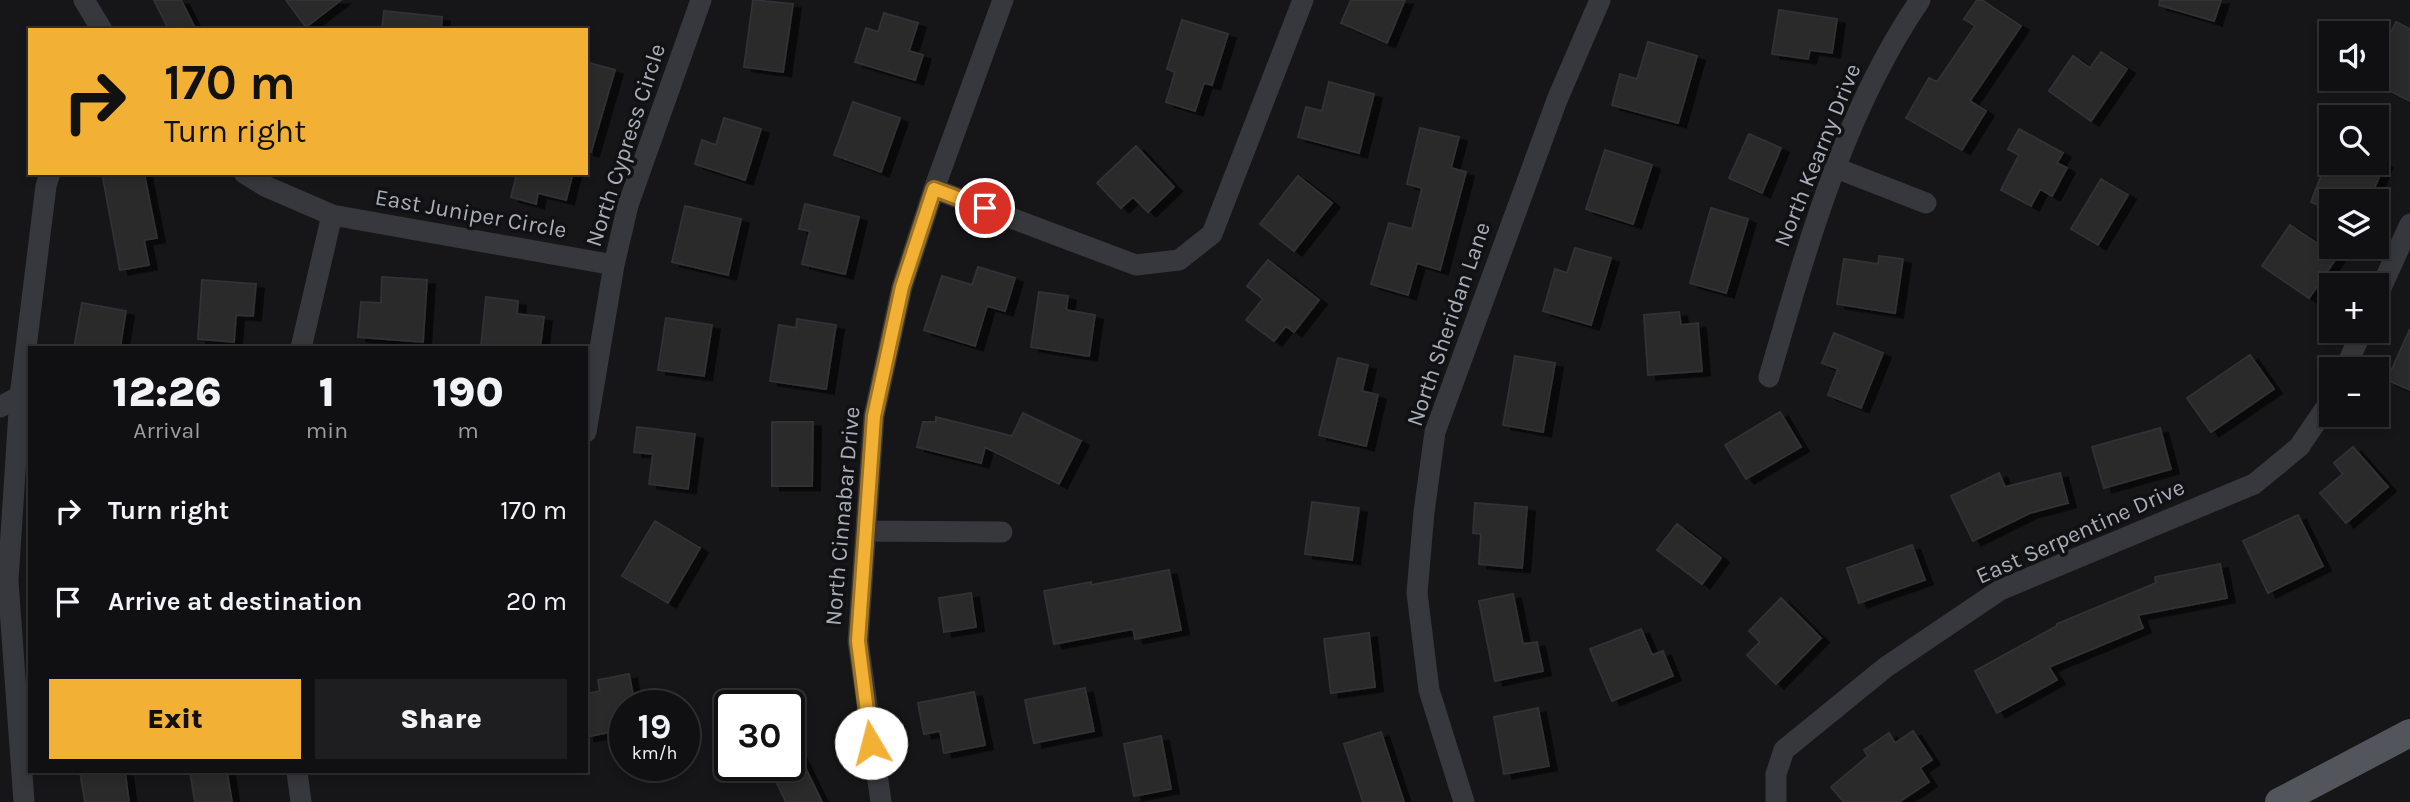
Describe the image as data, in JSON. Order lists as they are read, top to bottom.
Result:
{
  "streets": {
    "street": [
      "North Cypress Circle",
      "North Kearny Drive",
      "East Juniper Circle",
      "North Sheridan Lane",
      "North Cinnabar Drive",
      "East Serpentine Drive"
    ]
  },
  "crossings": [
    ["North Cypress Circle", "East Juniper Circle"]
  ],
  "page": {
    "map_buttons": ["+", "−"],
    "turn": ["170 m", "Turn right"],
    "eta": [
      "12:26",
      "Arrival",
      "1",
      "min",
      "190",
      "m"
    ],
    "list": [
      {
        "name": "Turn right",
        "value": "170 m"
      },
      {
        "name": "Arrive at destination",
        "value": "20 m"
      }
    ],
    "buttons": ["Exit", "Share"],
    "speed": "19 km/h",
    "limit": "30"
  }
}
